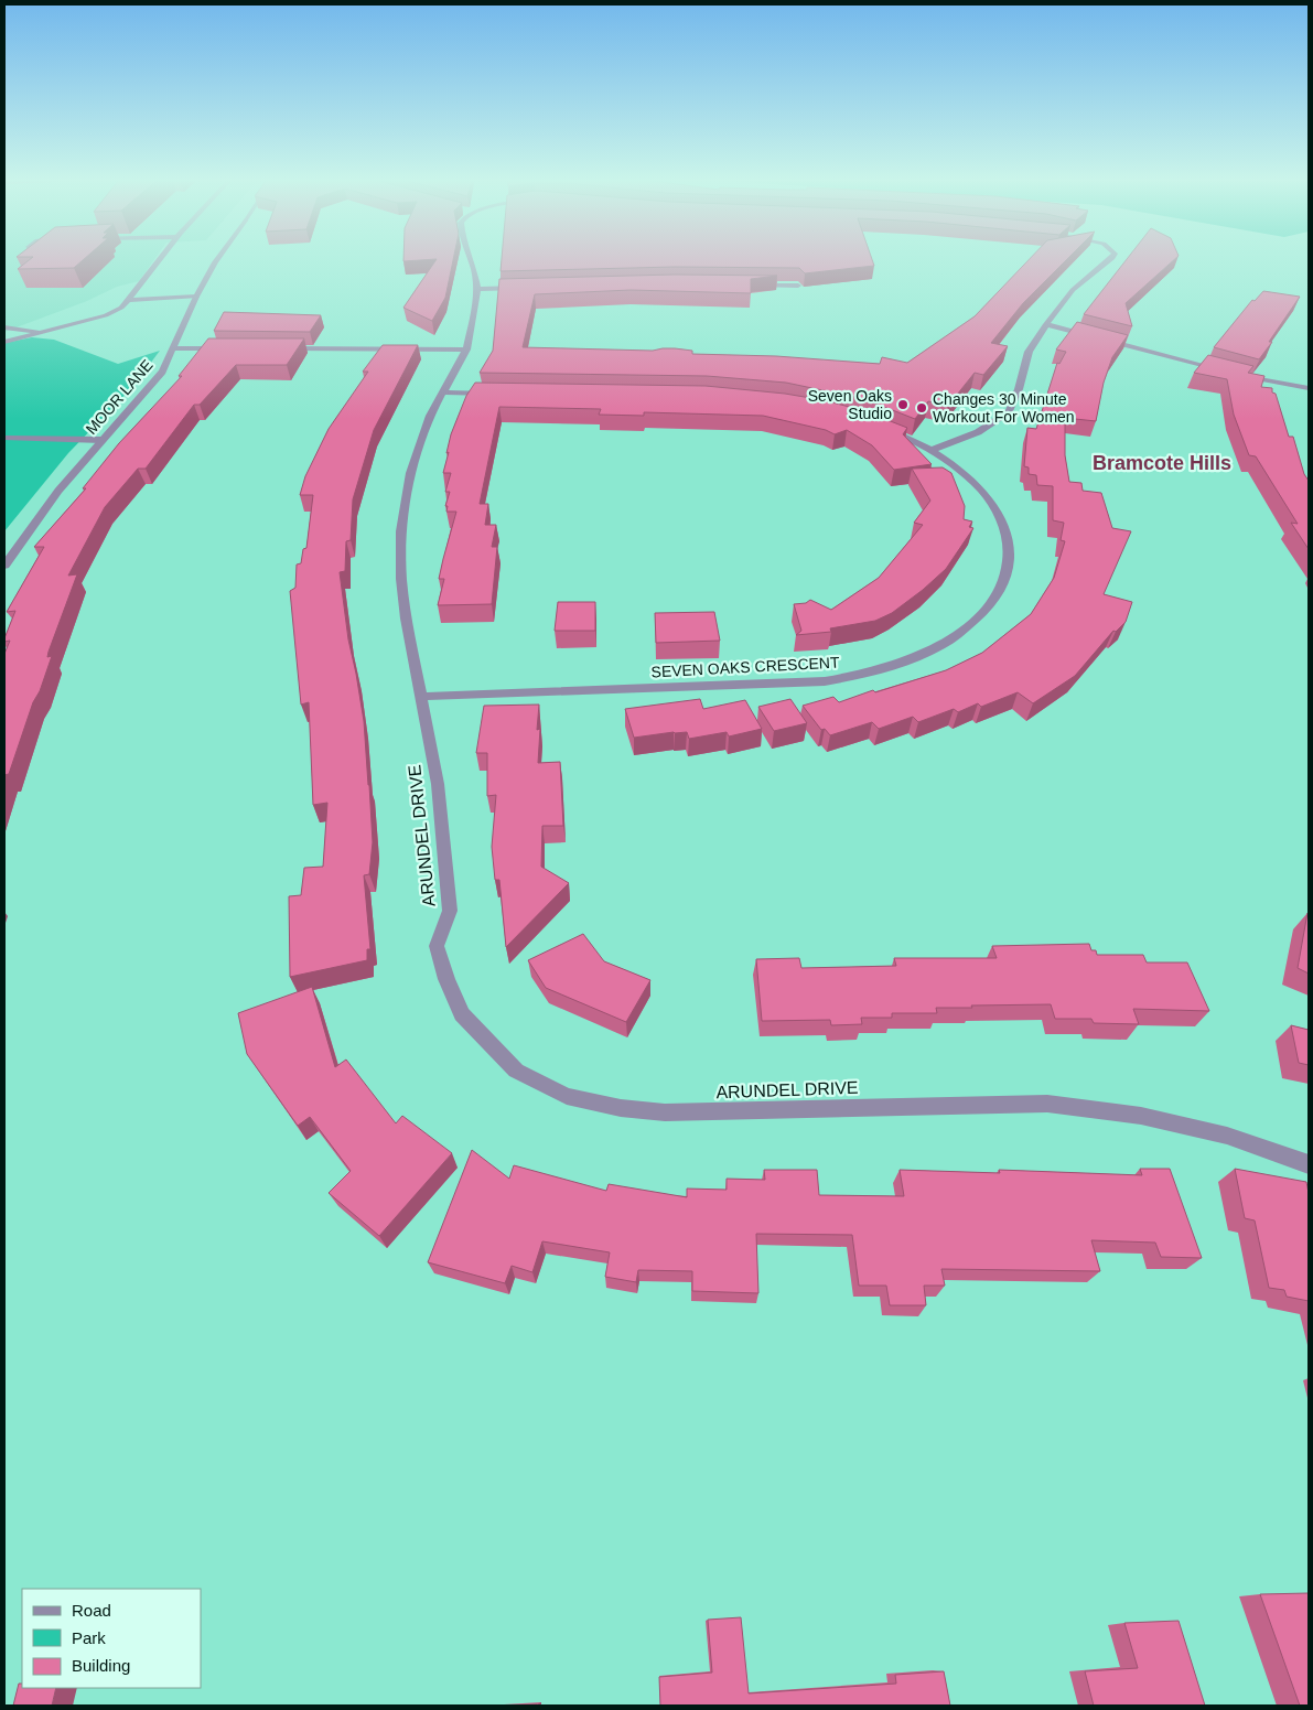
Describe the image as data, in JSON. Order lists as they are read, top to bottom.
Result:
{
  "streets": {
    "street": ["MOOR LANE", "SEVEN OAKS CRESCENT", "ARUNDEL DRIVE"]
  },
  "crossings": [
    ["SEVEN OAKS CRESCENT", "ARUNDEL DRIVE"]
  ],
  "districts": ["Bramcote Hills"],
  "places": ["Seven Oaks Studio", "Changes 30 Minute Workout For Women"],
  "legend": ["Road", "Park", "Building"]
}
